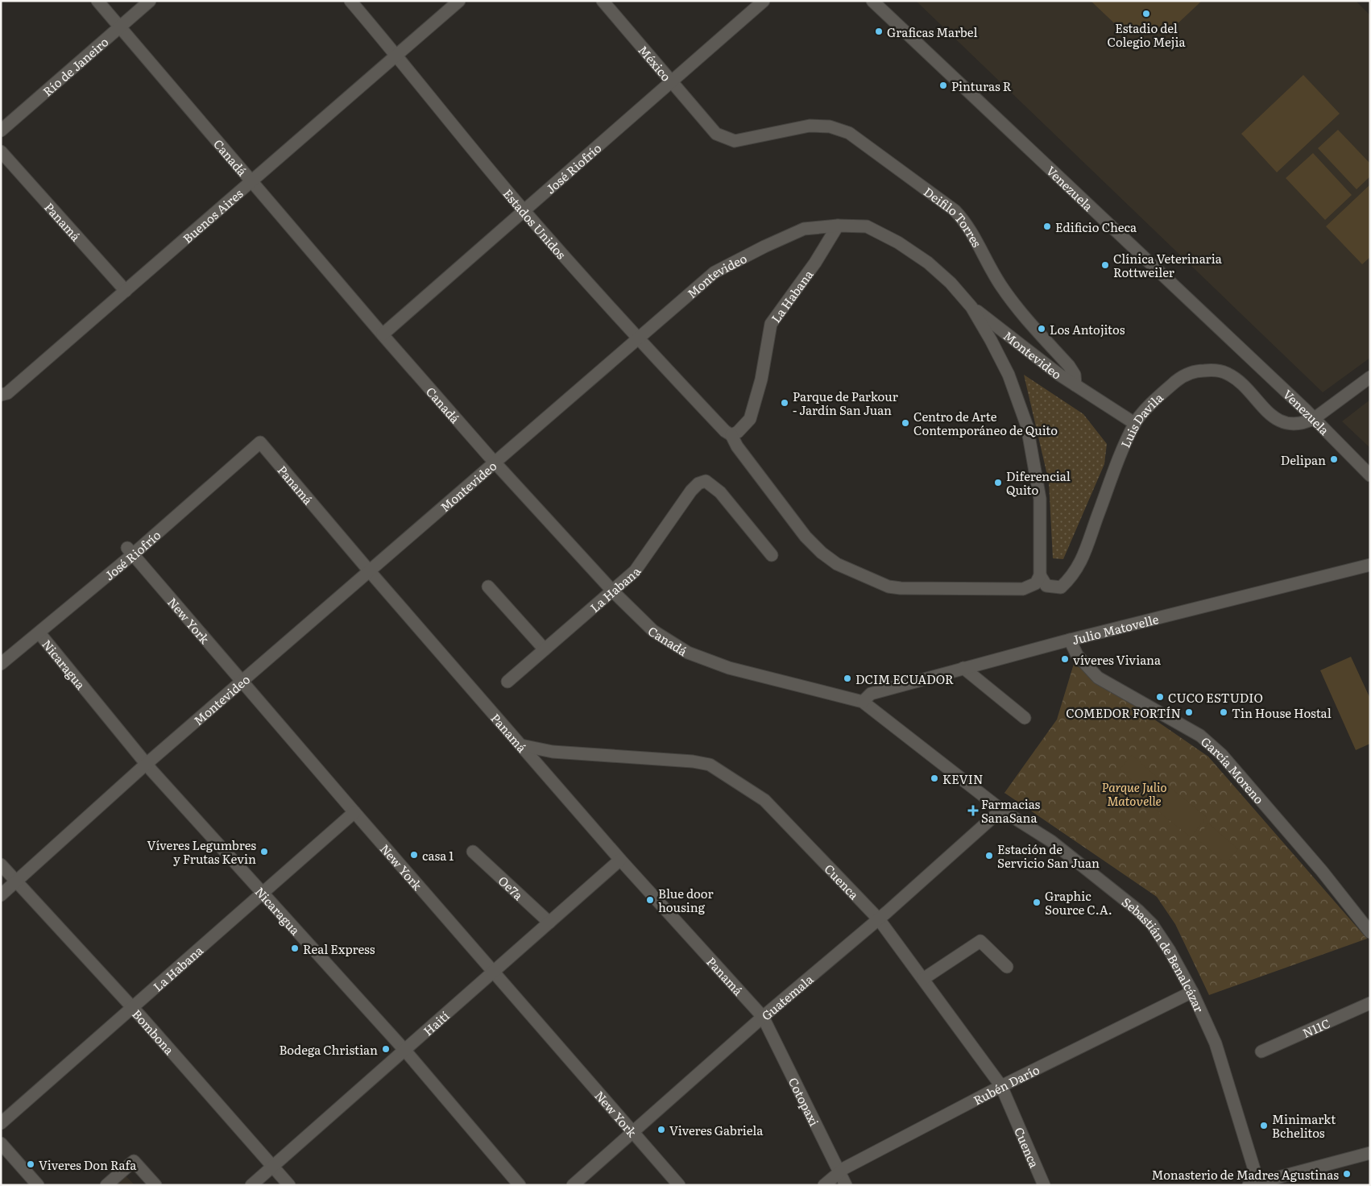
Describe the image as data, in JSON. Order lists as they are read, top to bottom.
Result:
{
  "streets": {
    "street": [
      "México",
      "Río de Janeiro",
      "Canadá",
      "José Riofrío",
      "Venezuela",
      "Buenos Aires",
      "Deifilo Torres",
      "Panamá",
      "Estados Unidos",
      "Montevideo",
      "La Habana",
      "Luis Davila",
      "New York",
      "Julio Matovelle",
      "Nicaragua",
      "García Moreno",
      "Cuenca",
      "Oe7a",
      "Sebastián de Benalcázar",
      "Guatemala",
      "Haití",
      "N11C",
      "Bombona",
      "Rubén Darío",
      "Cotopaxi"
    ]
  },
  "crossings": [
    ["México", "José Riofrío"],
    ["México", "Deifilo Torres"],
    ["Río de Janeiro", "Canadá"],
    ["Canadá", "José Riofrío"],
    ["Canadá", "Buenos Aires"],
    ["Canadá", "Montevideo"],
    ["Canadá", "La Habana"],
    ["Canadá", "Julio Matovelle"],
    ["Canadá", "Sebastián de Benalcázar"],
    ["José Riofrío", "Panamá"],
    ["José Riofrío", "Estados Unidos"],
    ["José Riofrío", "New York"],
    ["José Riofrío", "Nicaragua"],
    ["Venezuela", "Luis Davila"],
    ["Buenos Aires", "Panamá"],
    ["Buenos Aires", "Estados Unidos"],
    ["Deifilo Torres", "Montevideo"],
    ["Panamá", "Montevideo"],
    ["Panamá", "Cuenca"],
    ["Panamá", "Guatemala"],
    ["Panamá", "Haití"],
    ["Panamá", "Cotopaxi"],
    ["Estados Unidos", "Montevideo"],
    ["Estados Unidos", "La Habana"],
    ["Montevideo", "La Habana"],
    ["Montevideo", "Luis Davila"],
    ["Montevideo", "New York"],
    ["Montevideo", "Nicaragua"],
    ["Montevideo", "Bombona"],
    ["La Habana", "New York"],
    ["La Habana", "Nicaragua"],
    ["La Habana", "Bombona"],
    ["New York", "Guatemala"],
    ["New York", "Haití"],
    ["Julio Matovelle", "García Moreno"],
    ["Julio Matovelle", "Sebastián de Benalcázar"],
    ["Nicaragua", "Haití"],
    ["Cuenca", "Guatemala"],
    ["Cuenca", "Rubén Darío"],
    ["Oe7a", "Haití"],
    ["Sebastián de Benalcázar", "Guatemala"],
    ["Sebastián de Benalcázar", "Rubén Darío"],
    ["Guatemala", "Cotopaxi"],
    ["Haití", "Bombona"],
    ["Rubén Darío", "Cotopaxi"]
  ],
  "parks": ["Parque Julio Matovelle"],
  "places": {
    "other": [
      "Estadio del Colegio Mejia",
      "Graficas Marbel",
      "Pinturas R",
      "Edificio Checa",
      "Clínica Veterinaria Rottweiler",
      "Los Antojitos",
      "Parque de Parkour - Jardín San Juan",
      "Centro de Arte Contemporáneo de Quito",
      "Delipan",
      "Diferencial Quito",
      "víveres Viviana",
      "DCIM ECUADOR",
      "CUCO ESTUDIO",
      "COMEDOR FORTÍN",
      "Tin House Hostal",
      "KEVIN",
      "Víveres Legumbres y Frutas Kevin",
      "casa 1",
      "Estación de Servicio San Juan",
      "Blue door housing",
      "Graphic Source C.A.",
      "Real Express",
      "Bodega Christian",
      "Minimarkt Bchelitos",
      "Viveres Gabriela",
      "Viveres Don Rafa",
      "Monasterio de Madres Agustinas"
    ],
    "health": ["Farmacias SanaSana"]
  }
}
